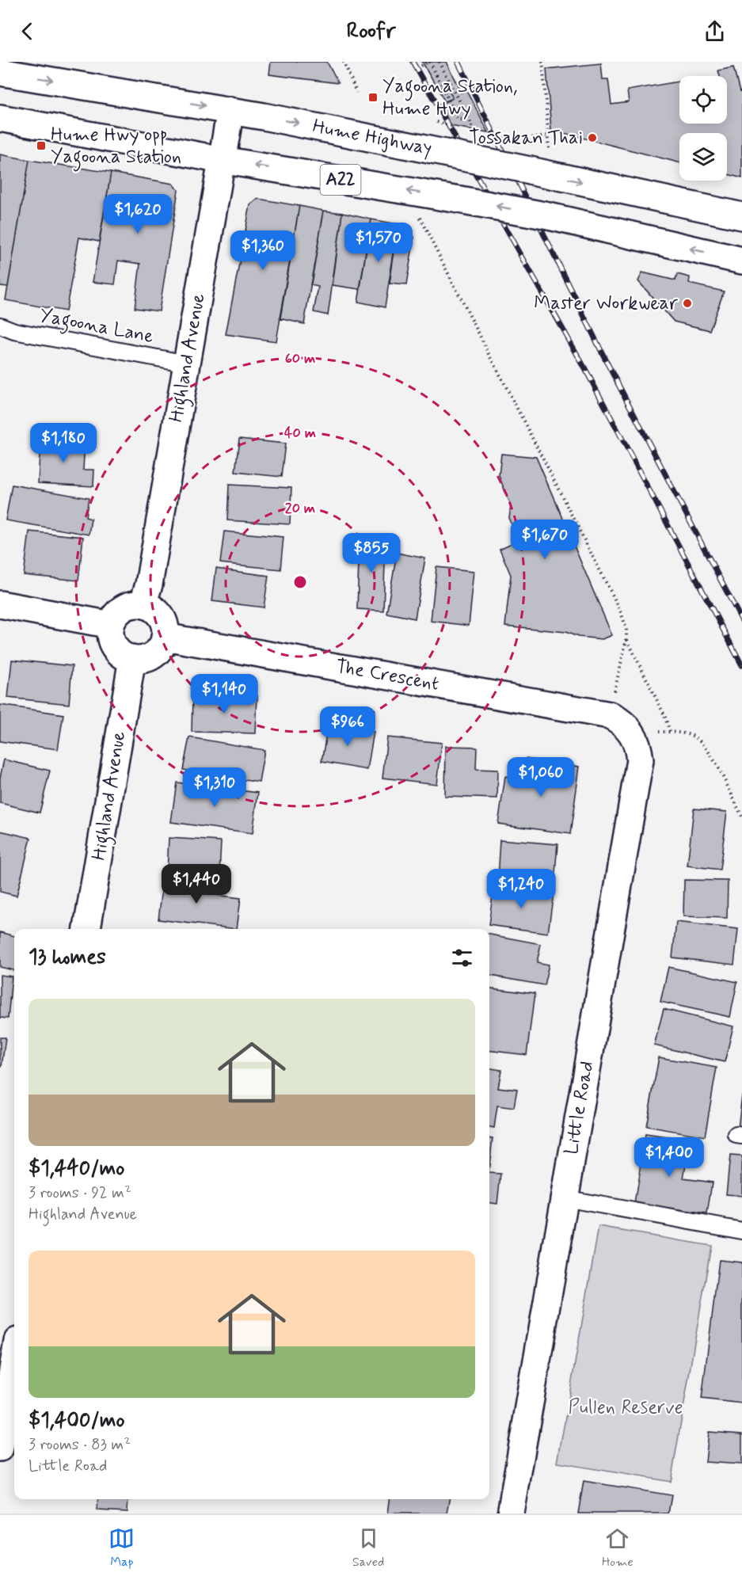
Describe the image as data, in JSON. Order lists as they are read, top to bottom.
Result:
{
  "streets": {
    "main road": [
      "Hume Highway",
      "A22",
      "Highland Avenue",
      "The Crescent",
      "Little Road"
    ],
    "lane": ["Yagoona Lane"]
  },
  "crossings": [
    ["Hume Highway", "Highland Avenue"],
    ["A22", "Highland Avenue"],
    ["Yagoona Lane", "Highland Avenue"],
    ["Highland Avenue", "The Crescent"],
    ["The Crescent", "Little Road"]
  ],
  "parks": ["Pullen Reserve"],
  "places": {
    "transit": ["Yagoona Station, Hume Hwy", "Hume Hwy opp Yagoona Station"],
    "other": ["Tossakan Thai", "Master Workwear"]
  },
  "page": {
    "header": "Roofr",
    "price": [
      "$1,620",
      "$1,570",
      "$1,360",
      "$1,180",
      "$1,670",
      "$855",
      "$1,140",
      "$966",
      "$1,060",
      "$1,310",
      "$1,440",
      "$1,240",
      "$1,400"
    ],
    "heading": "13 homes",
    "list": [
      {
        "name": "$1,440/mo",
        "note": "3 rooms · 92 m² · Highland Avenue"
      },
      {
        "name": "$1,400/mo",
        "note": "3 rooms · 83 m² · Little Road"
      }
    ],
    "tabs": ["Map", "Saved", "Home"]
  },
  "rings": ["60 m", "40 m", "20 m"]
}
